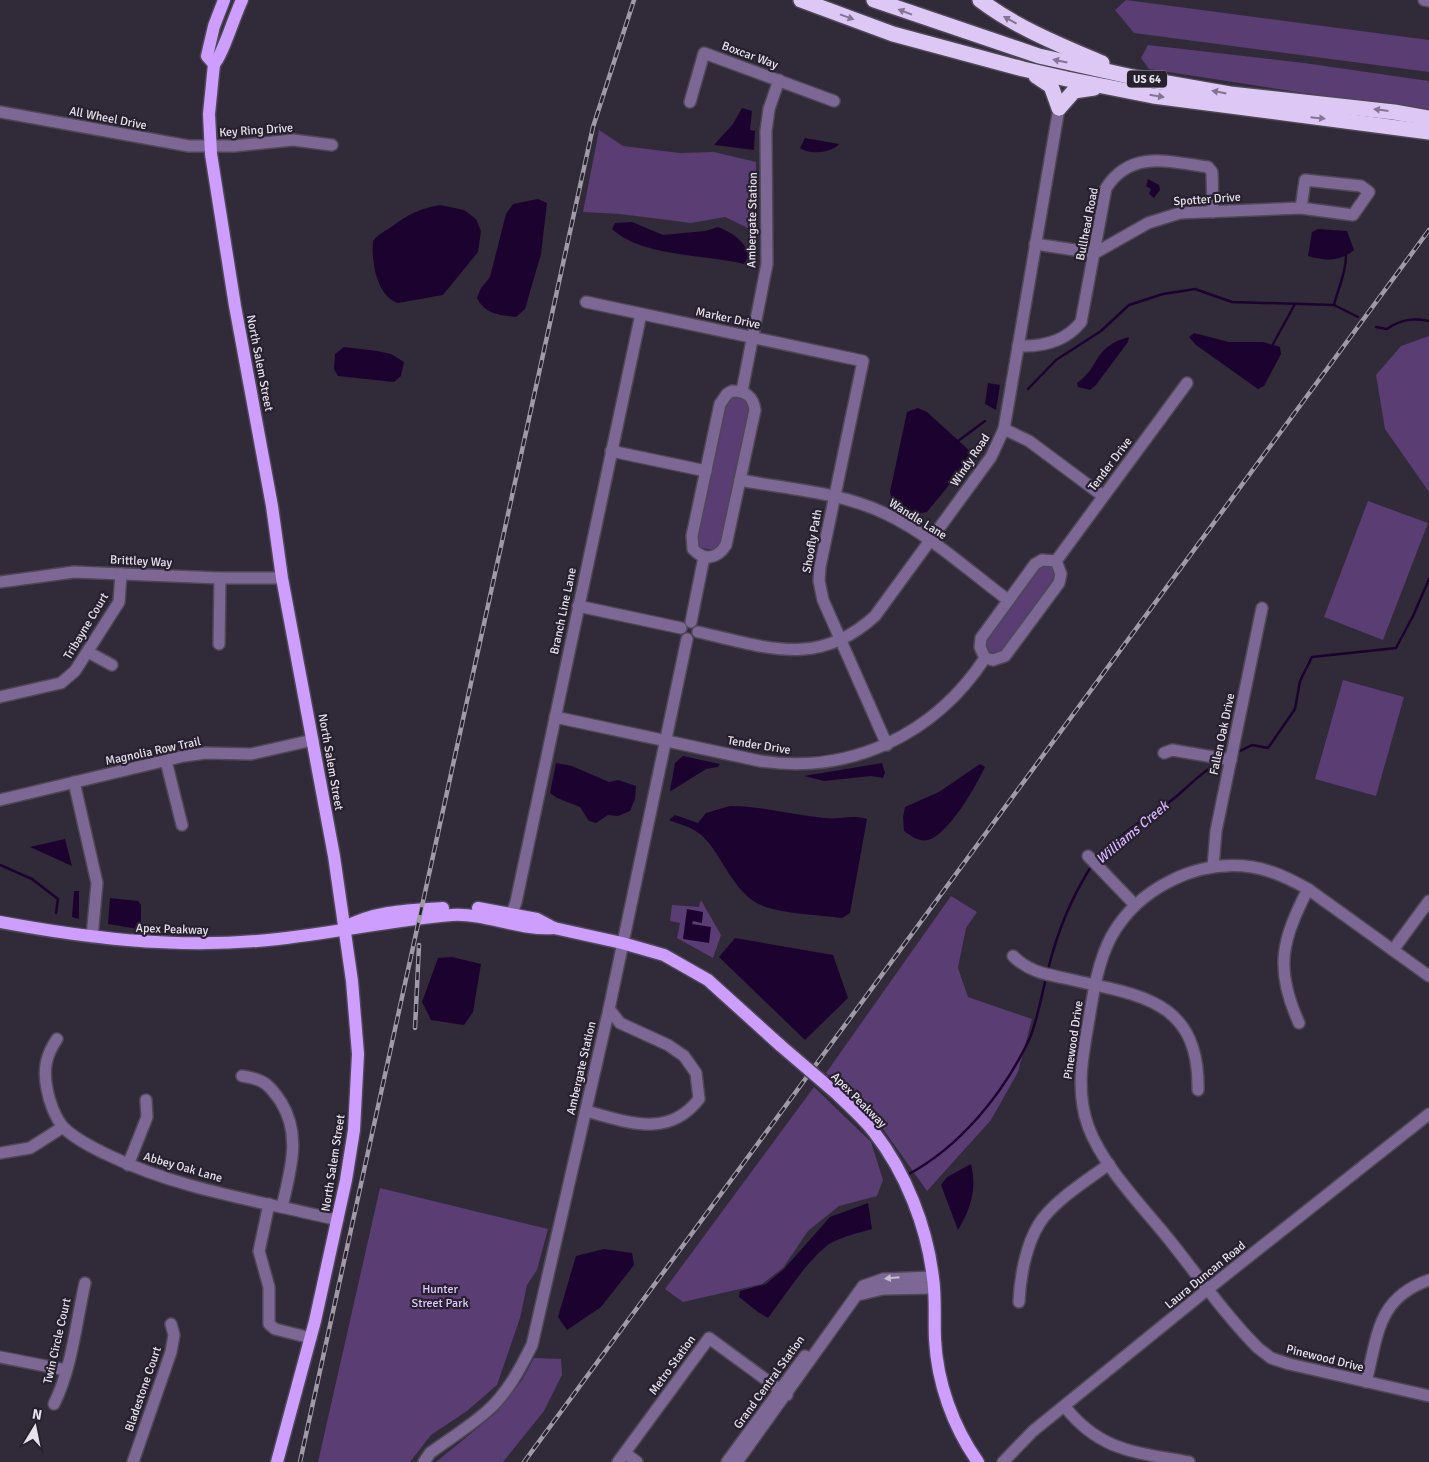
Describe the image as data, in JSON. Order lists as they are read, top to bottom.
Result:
{
  "streets": {
    "highway": ["US 64"],
    "main road": ["North Salem Street", "Apex Peakway"],
    "street": [
      "Boxcar Way",
      "All Wheel Drive",
      "Key Ring Drive",
      "Spotter Drive",
      "Ambergate Station",
      "Bullhead Road",
      "Marker Drive",
      "Windy Road",
      "Tender Drive",
      "Wandle Lane",
      "Shoofly Path",
      "Brittley Way",
      "Branch Line Lane",
      "Tribayne Court",
      "Fallen Oak Drive",
      "Magnolia Row Trail",
      "Pinewood Drive",
      "Abbey Oak Lane",
      "Laura Duncan Road",
      "Twin Circle Court",
      "Metro Station",
      "Grand Central Station",
      "Bladestone Court"
    ]
  },
  "crossings": [
    ["Boxcar Way", "Ambergate Station"],
    ["All Wheel Drive", "Key Ring Drive"],
    ["All Wheel Drive", "North Salem Street"],
    ["Key Ring Drive", "North Salem Street"],
    ["Spotter Drive", "Bullhead Road"],
    ["Ambergate Station", "Marker Drive"],
    ["Ambergate Station", "Windy Road"],
    ["Ambergate Station", "Tender Drive"],
    ["Ambergate Station", "Apex Peakway"],
    ["Bullhead Road", "Windy Road"],
    ["Marker Drive", "Shoofly Path"],
    ["Marker Drive", "Branch Line Lane"],
    ["North Salem Street", "Brittley Way"],
    ["North Salem Street", "Magnolia Row Trail"],
    ["North Salem Street", "Apex Peakway"],
    ["North Salem Street", "Abbey Oak Lane"],
    ["Windy Road", "Wandle Lane"],
    ["Windy Road", "Shoofly Path"],
    ["Tender Drive", "Shoofly Path"],
    ["Tender Drive", "Branch Line Lane"],
    ["Wandle Lane", "Shoofly Path"],
    ["Brittley Way", "Tribayne Court"],
    ["Branch Line Lane", "Apex Peakway"],
    ["Fallen Oak Drive", "Pinewood Drive"],
    ["Apex Peakway", "Grand Central Station"],
    ["Pinewood Drive", "Laura Duncan Road"],
    ["Metro Station", "Grand Central Station"]
  ],
  "water": ["Williams Creek"],
  "parks": ["Hunter Street Park"],
  "north": "top"
}
